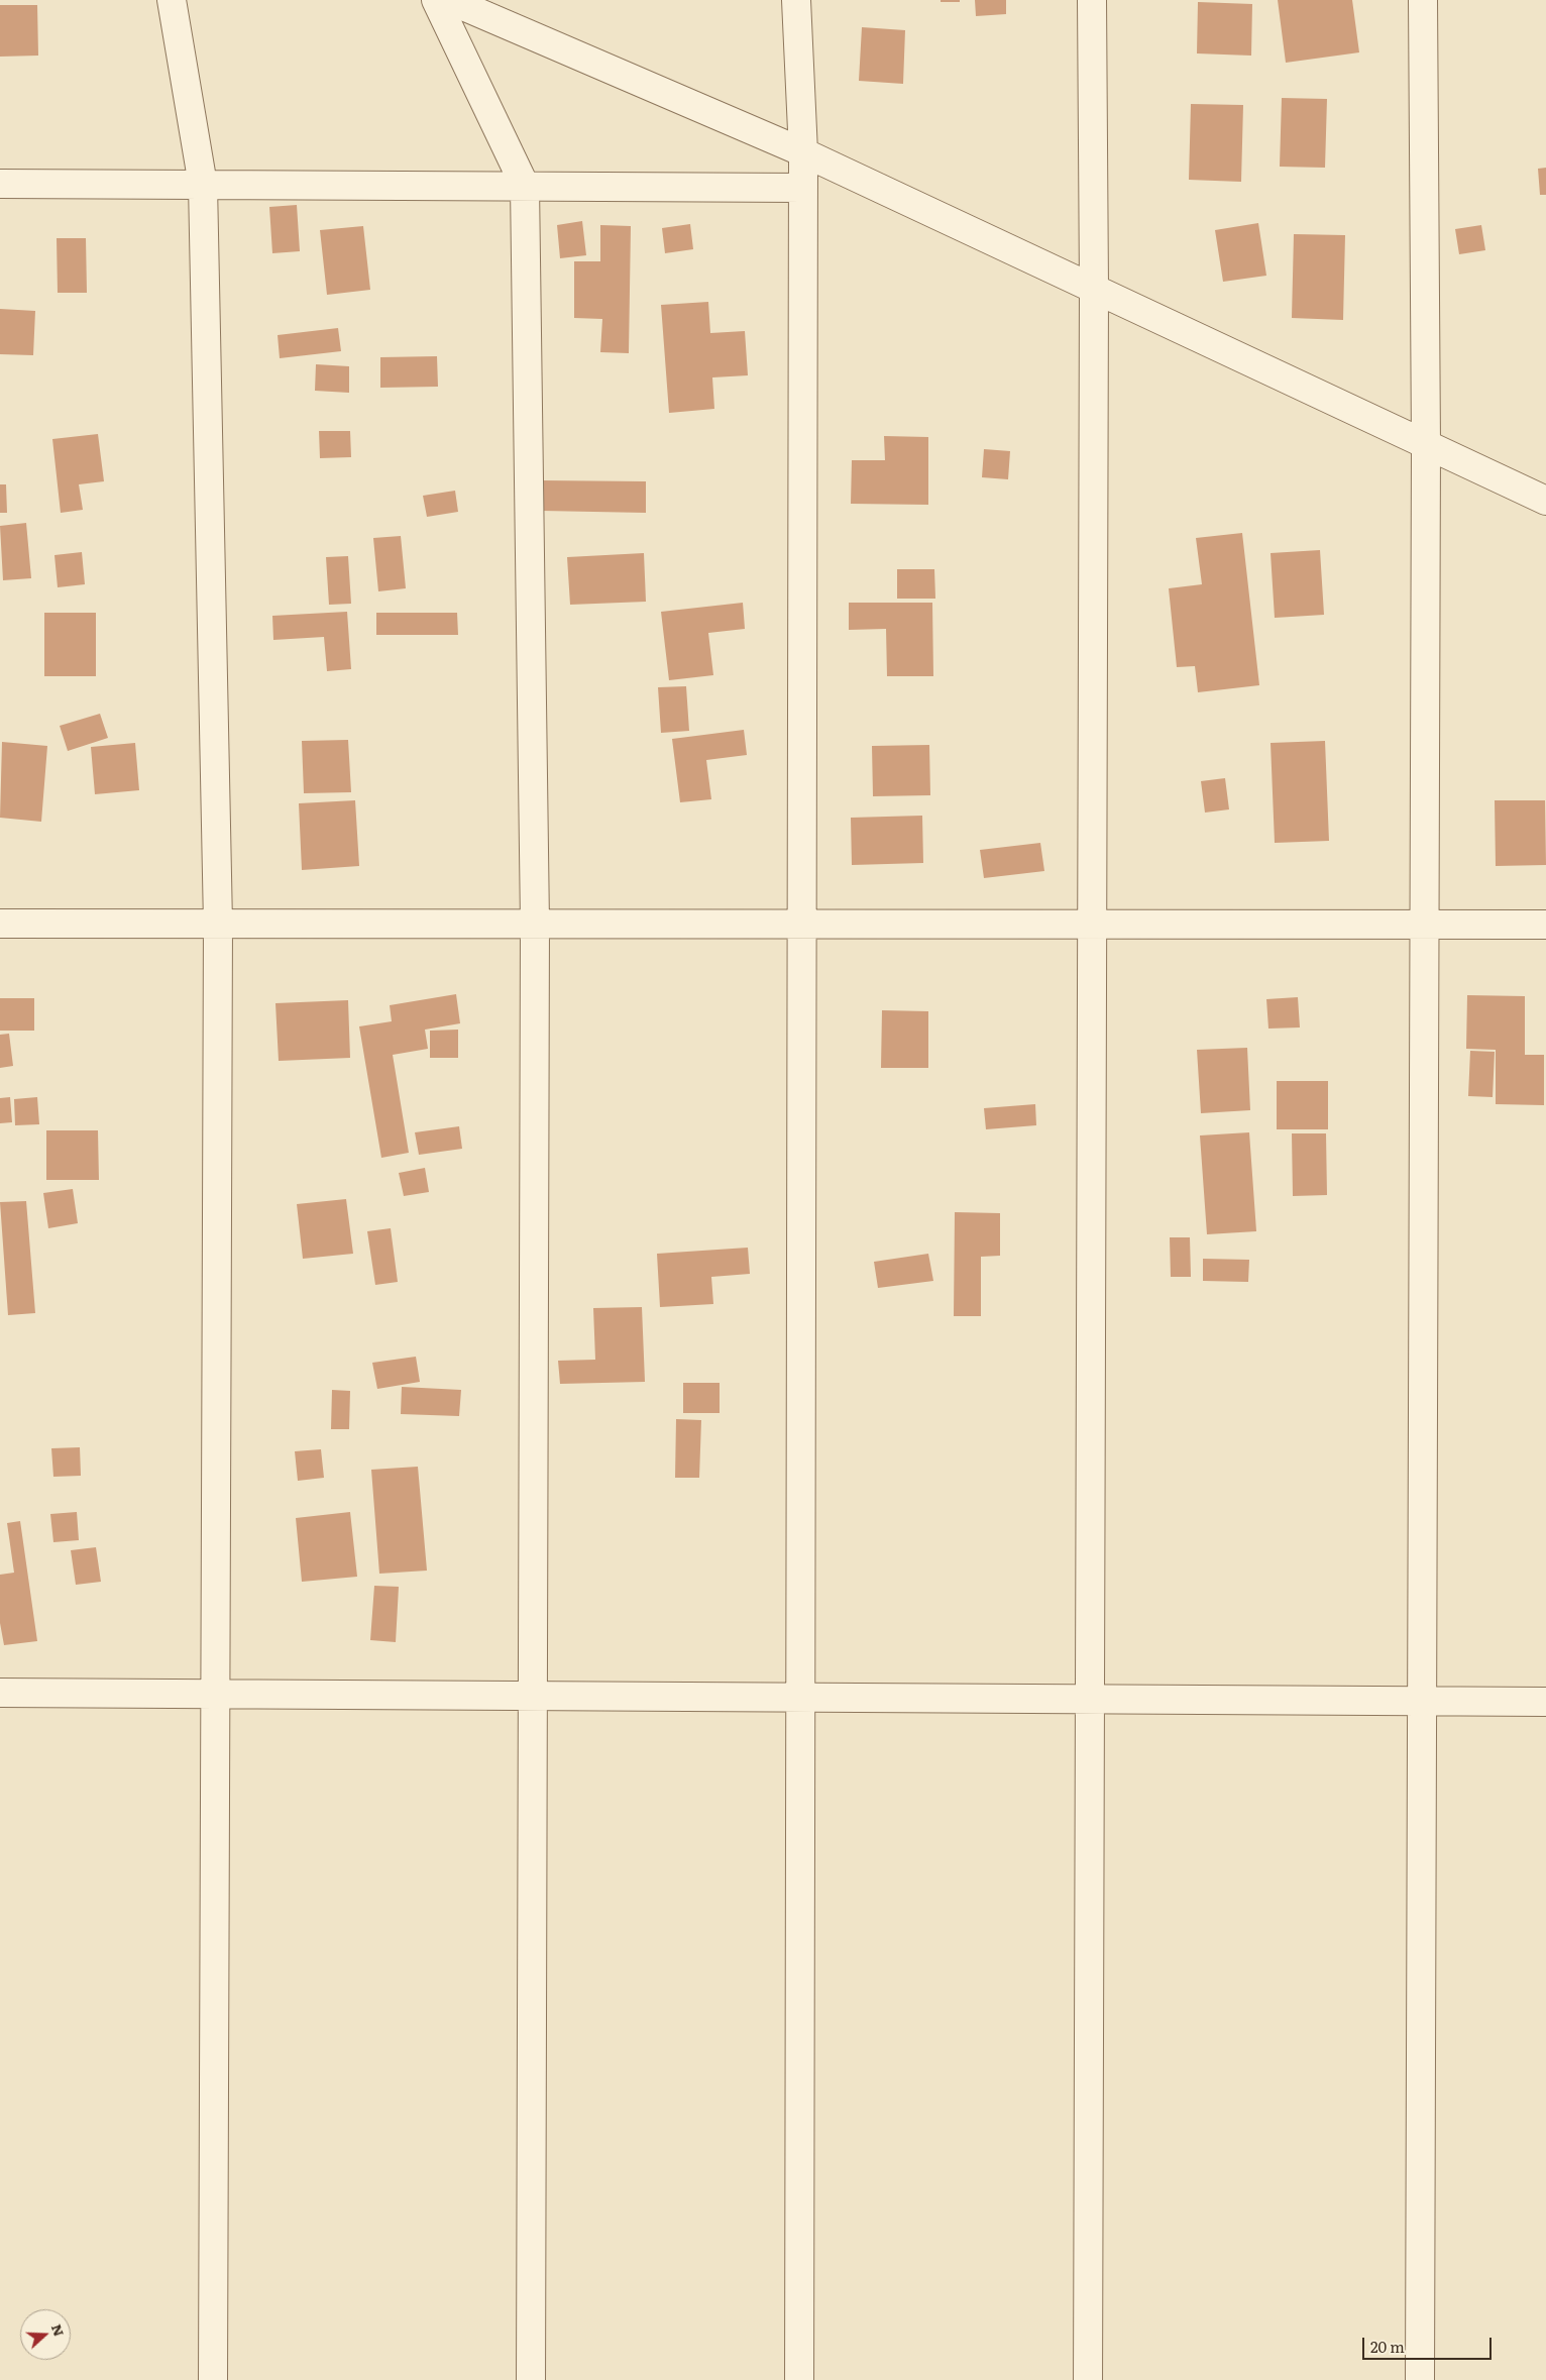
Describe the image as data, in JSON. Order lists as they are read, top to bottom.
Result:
{
  "scale_bar": "20 m",
  "north": "right"
}
